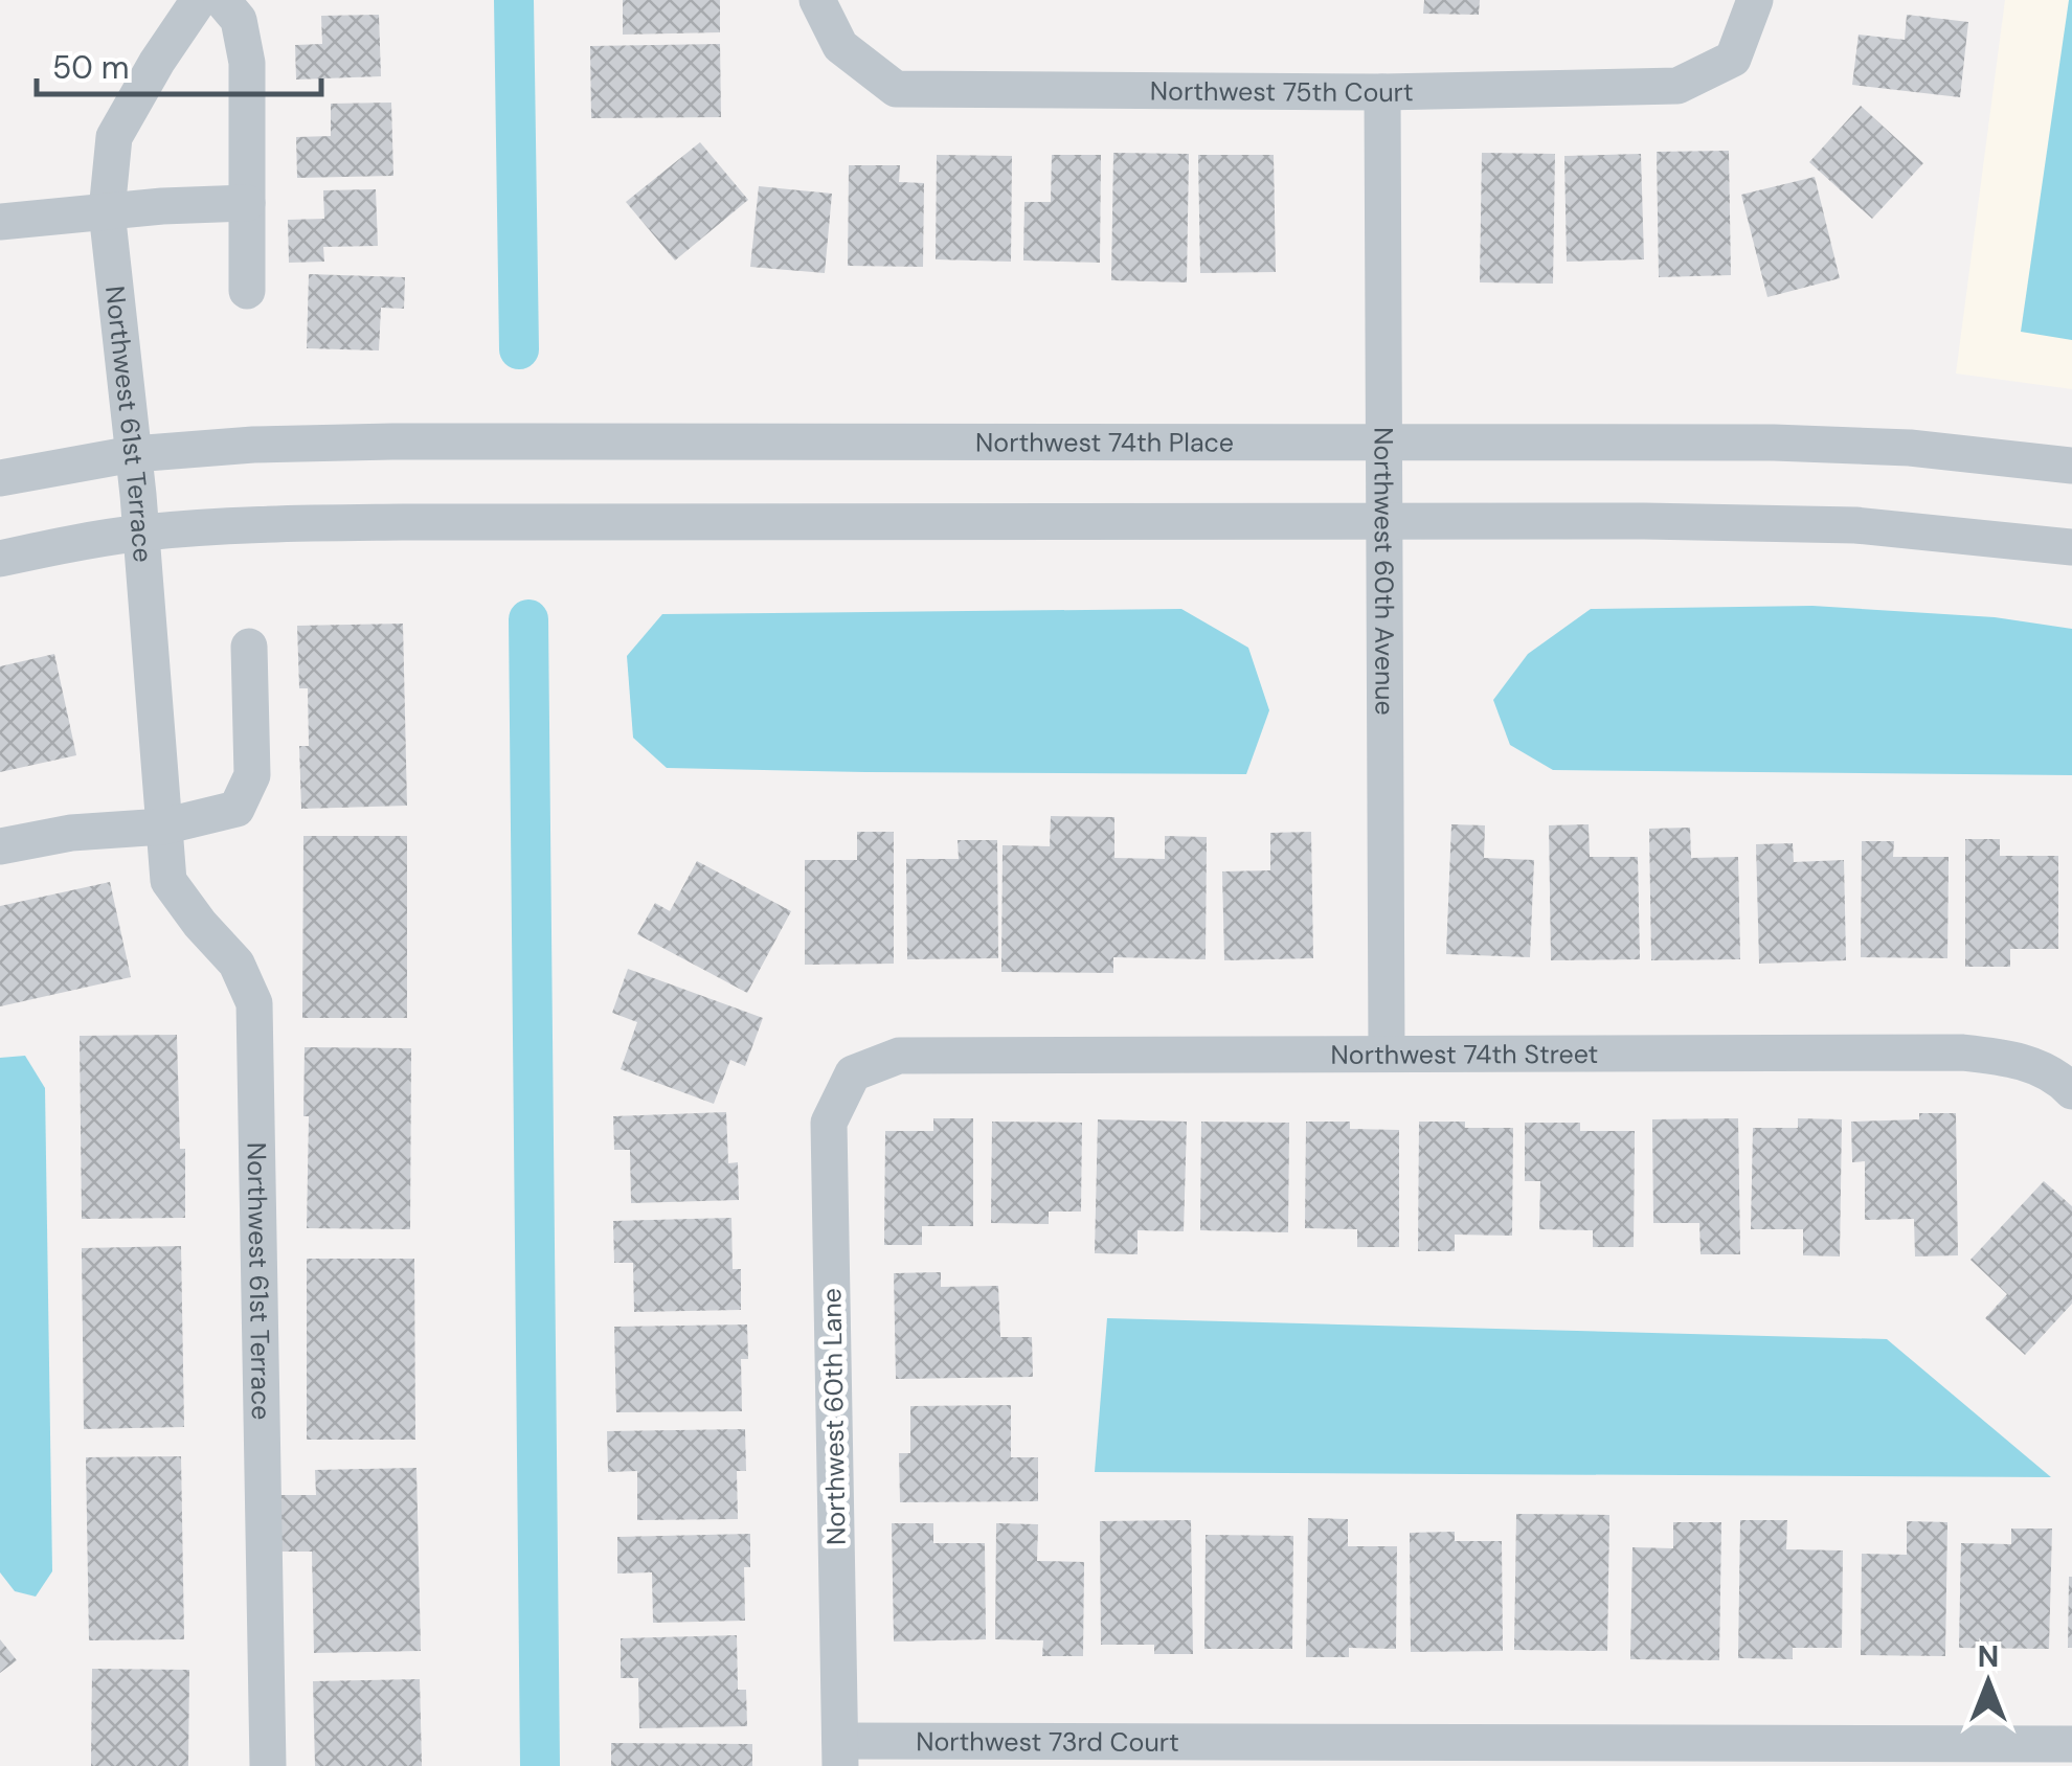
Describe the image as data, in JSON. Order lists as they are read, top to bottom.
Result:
{
  "streets": {
    "street": [
      "Northwest 75th Court",
      "Northwest 61st Terrace",
      "Northwest 74th Place",
      "Northwest 60th Avenue",
      "Northwest 74th Street",
      "Northwest 60th Lane",
      "Northwest 73rd Court"
    ]
  },
  "crossings": [
    ["Northwest 75th Court", "Northwest 60th Avenue"],
    ["Northwest 61st Terrace", "Northwest 74th Place"],
    ["Northwest 74th Place", "Northwest 60th Avenue"],
    ["Northwest 60th Avenue", "Northwest 74th Street"],
    ["Northwest 74th Street", "Northwest 60th Lane"],
    ["Northwest 60th Lane", "Northwest 73rd Court"]
  ],
  "scale_bar": "50 m",
  "north": "top"
}
